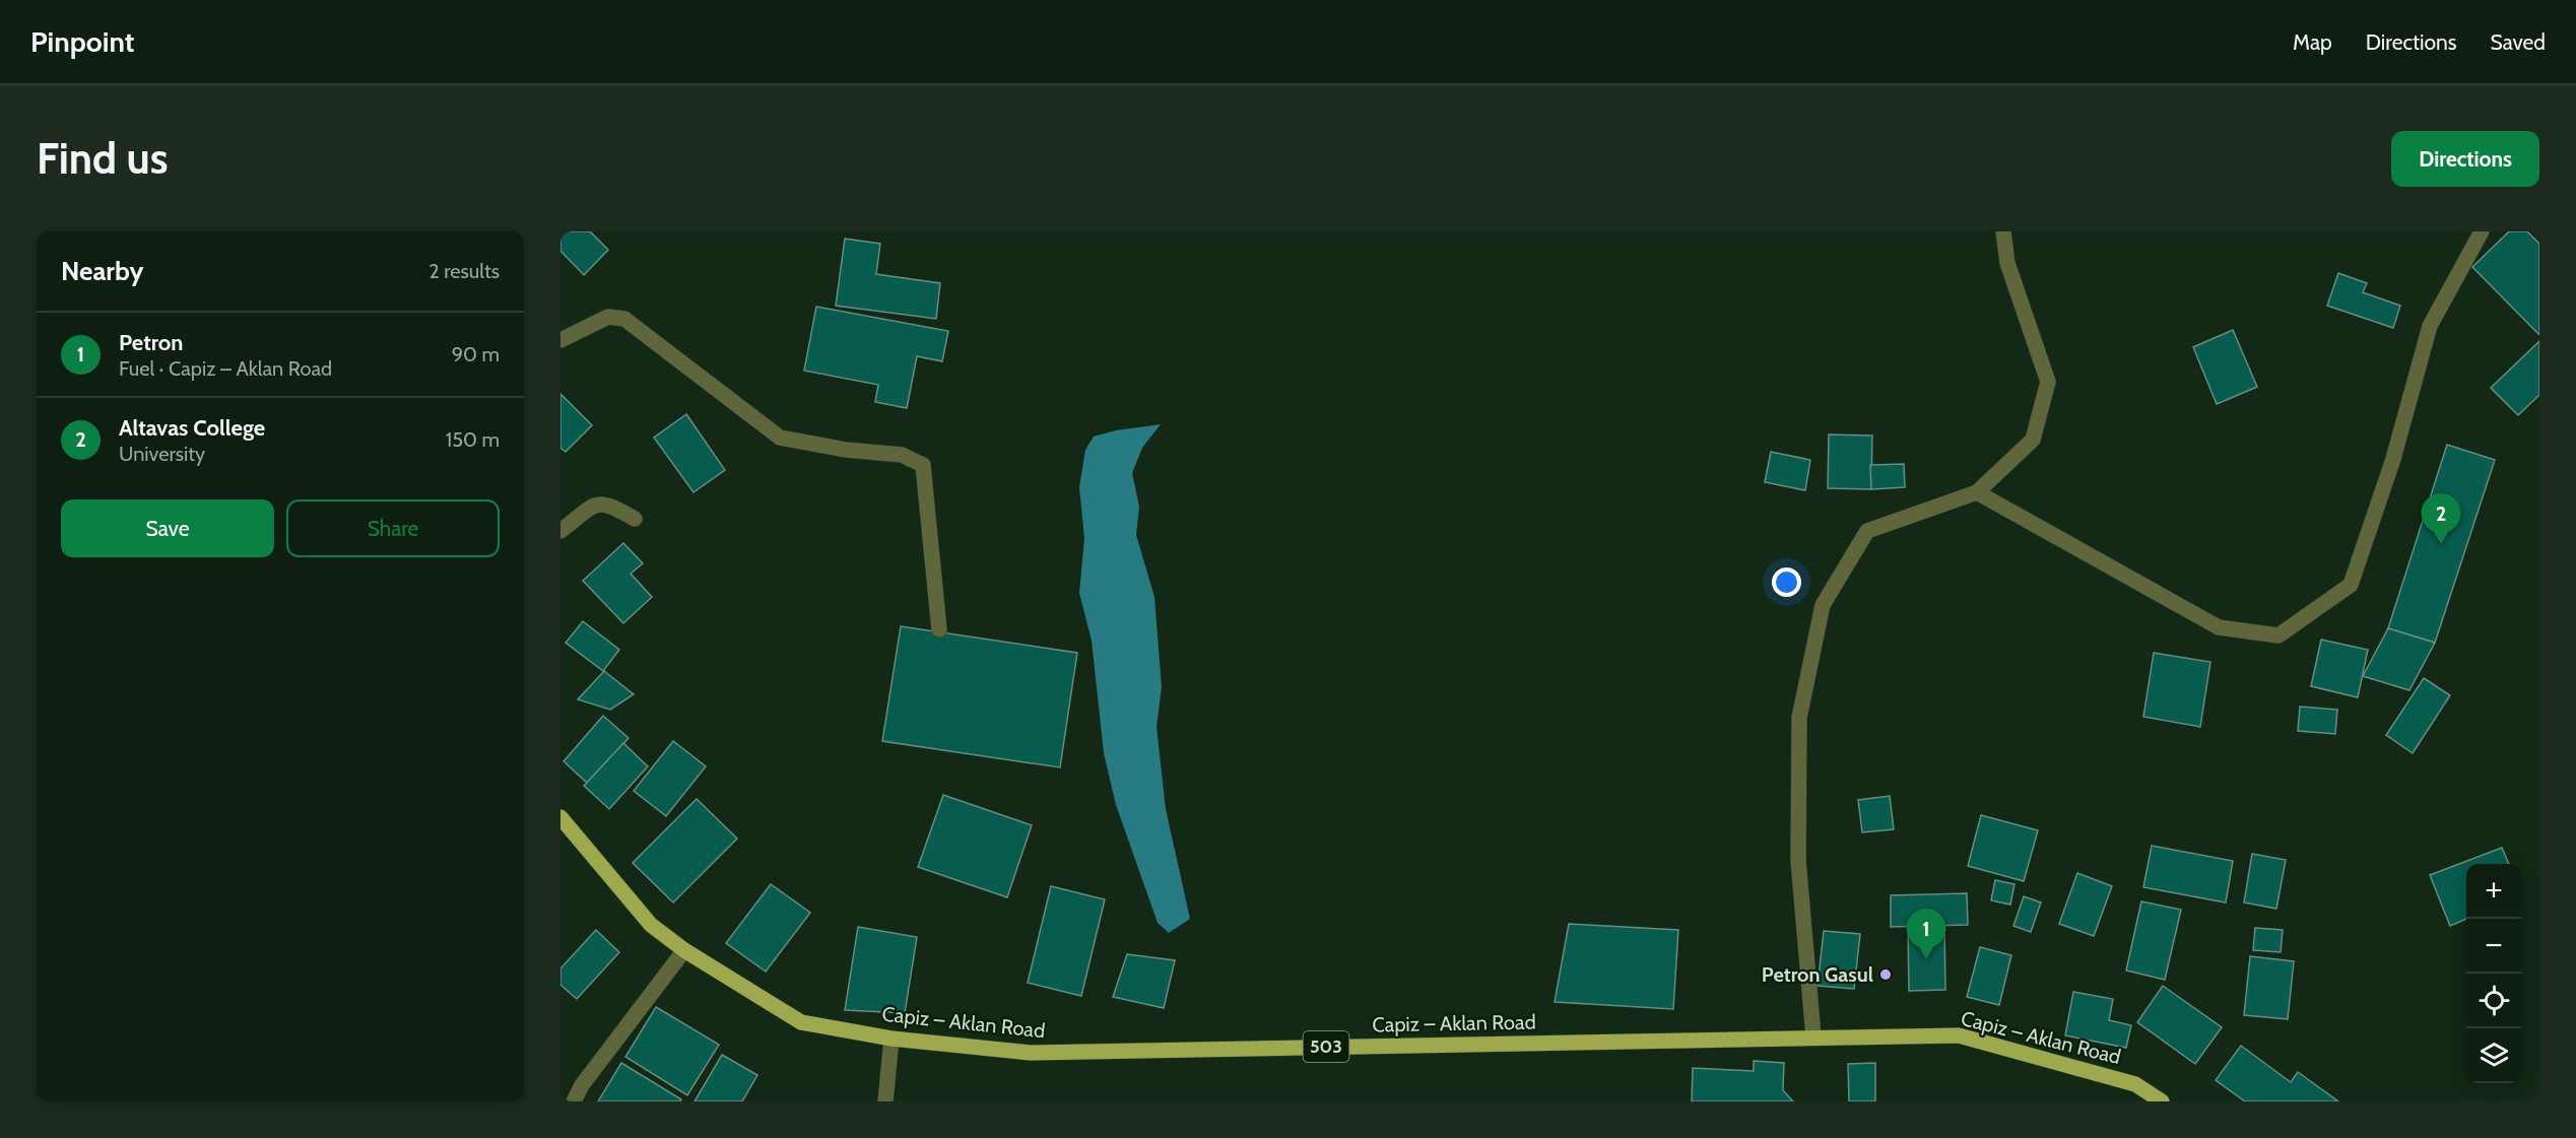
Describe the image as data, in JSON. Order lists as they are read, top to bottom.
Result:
{
  "streets": {
    "main road": ["Capiz – Aklan Road", "503"]
  },
  "places": ["Petron Gasul"],
  "page": {
    "header": "Pinpoint",
    "nav": ["Map", "Directions", "Saved"],
    "buttons": [
      "Directions",
      ["Save", "Share"]
    ],
    "title": "Find us",
    "heading": ["Nearby", "2 results"],
    "list": [
      {
        "mark": "1",
        "name": "Petron",
        "note": "Fuel · Capiz – Aklan Road",
        "value": "90 m"
      },
      {
        "mark": "2",
        "name": "Altavas College",
        "note": "University",
        "value": "150 m"
      }
    ],
    "pins": ["2", "1"],
    "map_buttons": ["+", "−"]
  }
}
